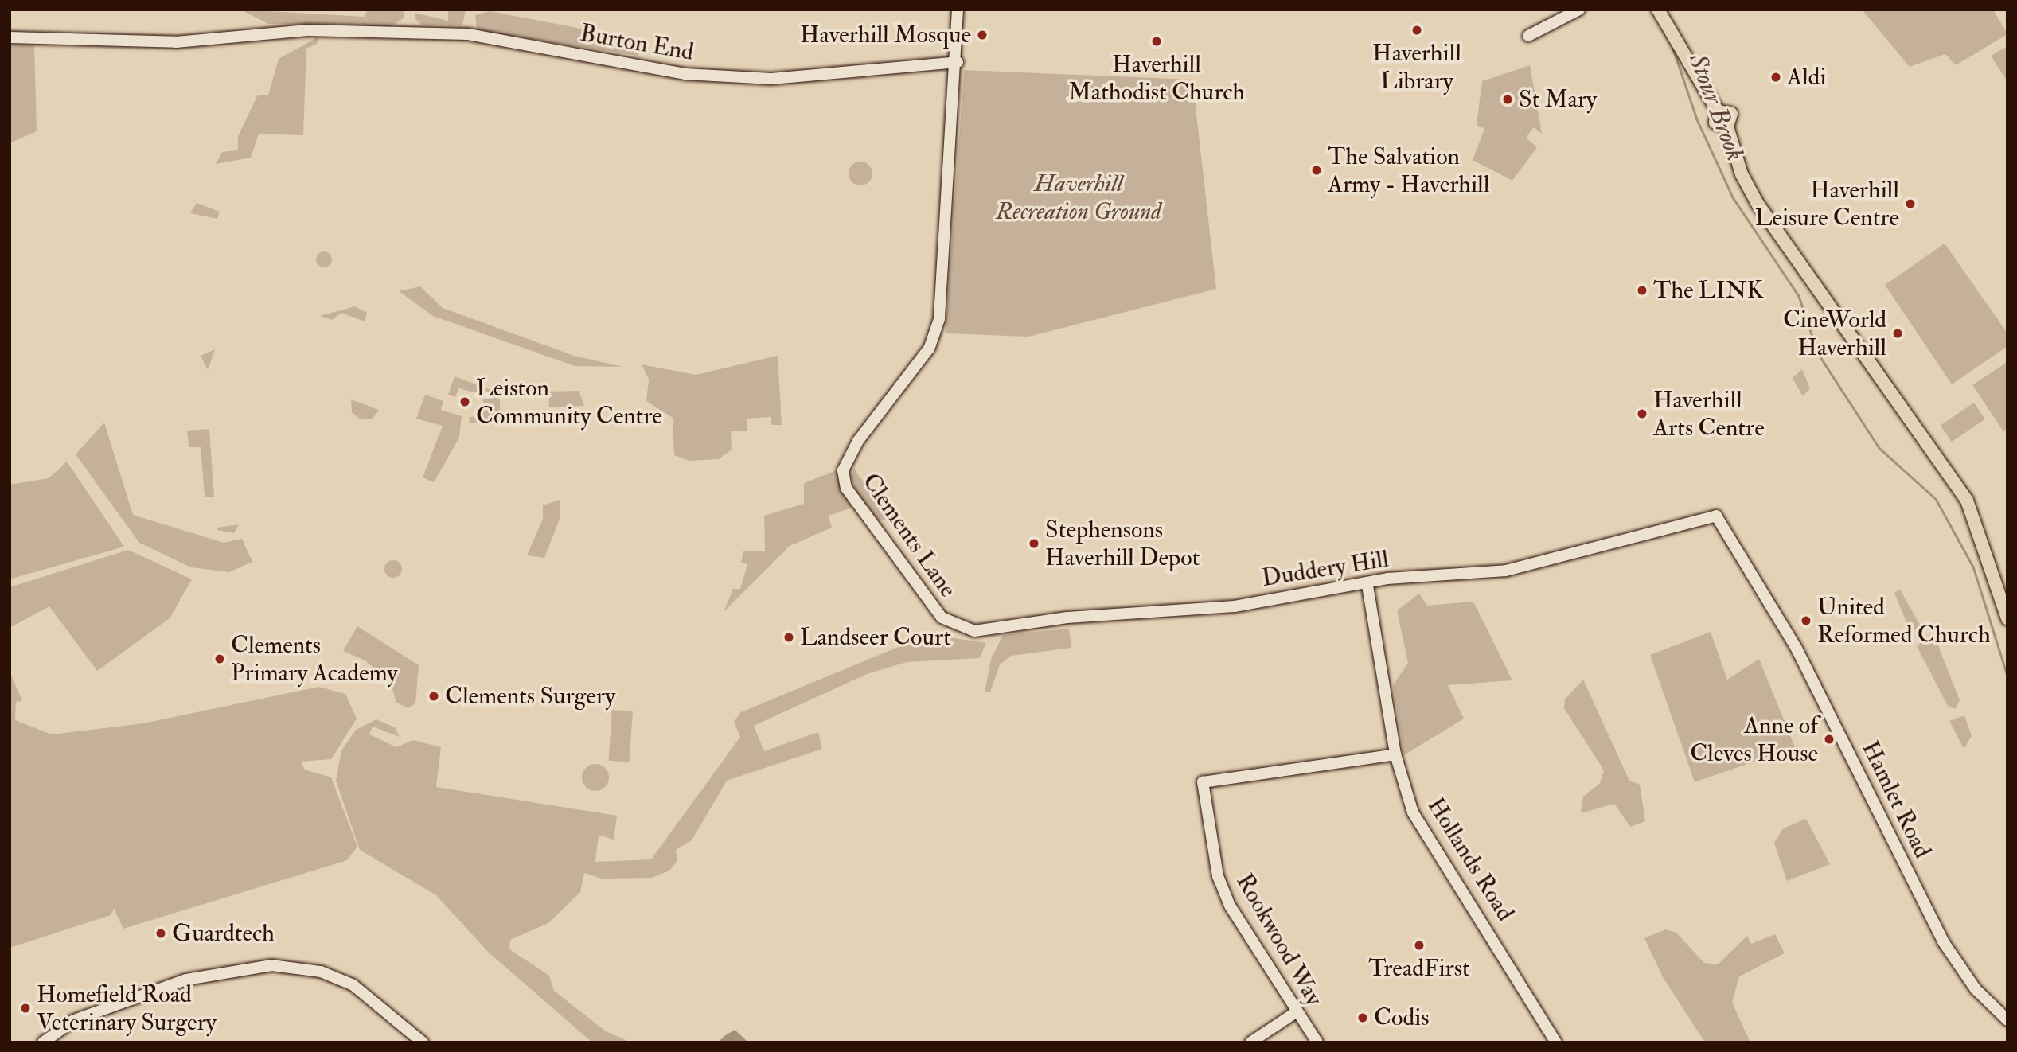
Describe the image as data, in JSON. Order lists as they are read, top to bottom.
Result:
{
  "streets": {
    "street": [
      "Burton End",
      "Clements Lane",
      "Duddery Hill",
      "Hamlet Road",
      "Hollands Road",
      "Rookwood Way"
    ]
  },
  "crossings": [
    ["Burton End", "Clements Lane"],
    ["Clements Lane", "Duddery Hill"],
    ["Duddery Hill", "Hamlet Road"],
    ["Duddery Hill", "Hollands Road"],
    ["Hollands Road", "Rookwood Way"]
  ],
  "water": ["Stour Brook"],
  "parks": ["Haverhill Recreation Ground"],
  "places": [
    "Haverhill Library",
    "Haverhill Mosque",
    "Haverhill Mathodist Church",
    "Aldi",
    "St Mary",
    "The Salvation Army - Haverhill",
    "Haverhill Leisure Centre",
    "The LINK",
    "CineWorld Haverhill",
    "Leiston Community Centre",
    "Haverhill Arts Centre",
    "Stephensons Haverhill Depot",
    "United Reformed Church",
    "Landseer Court",
    "Clements Primary Academy",
    "Clements Surgery",
    "Anne of Cleves House",
    "Guardtech",
    "TreadFirst",
    "Homefield Road Veterinary Surgery",
    "Codis"
  ]
}
